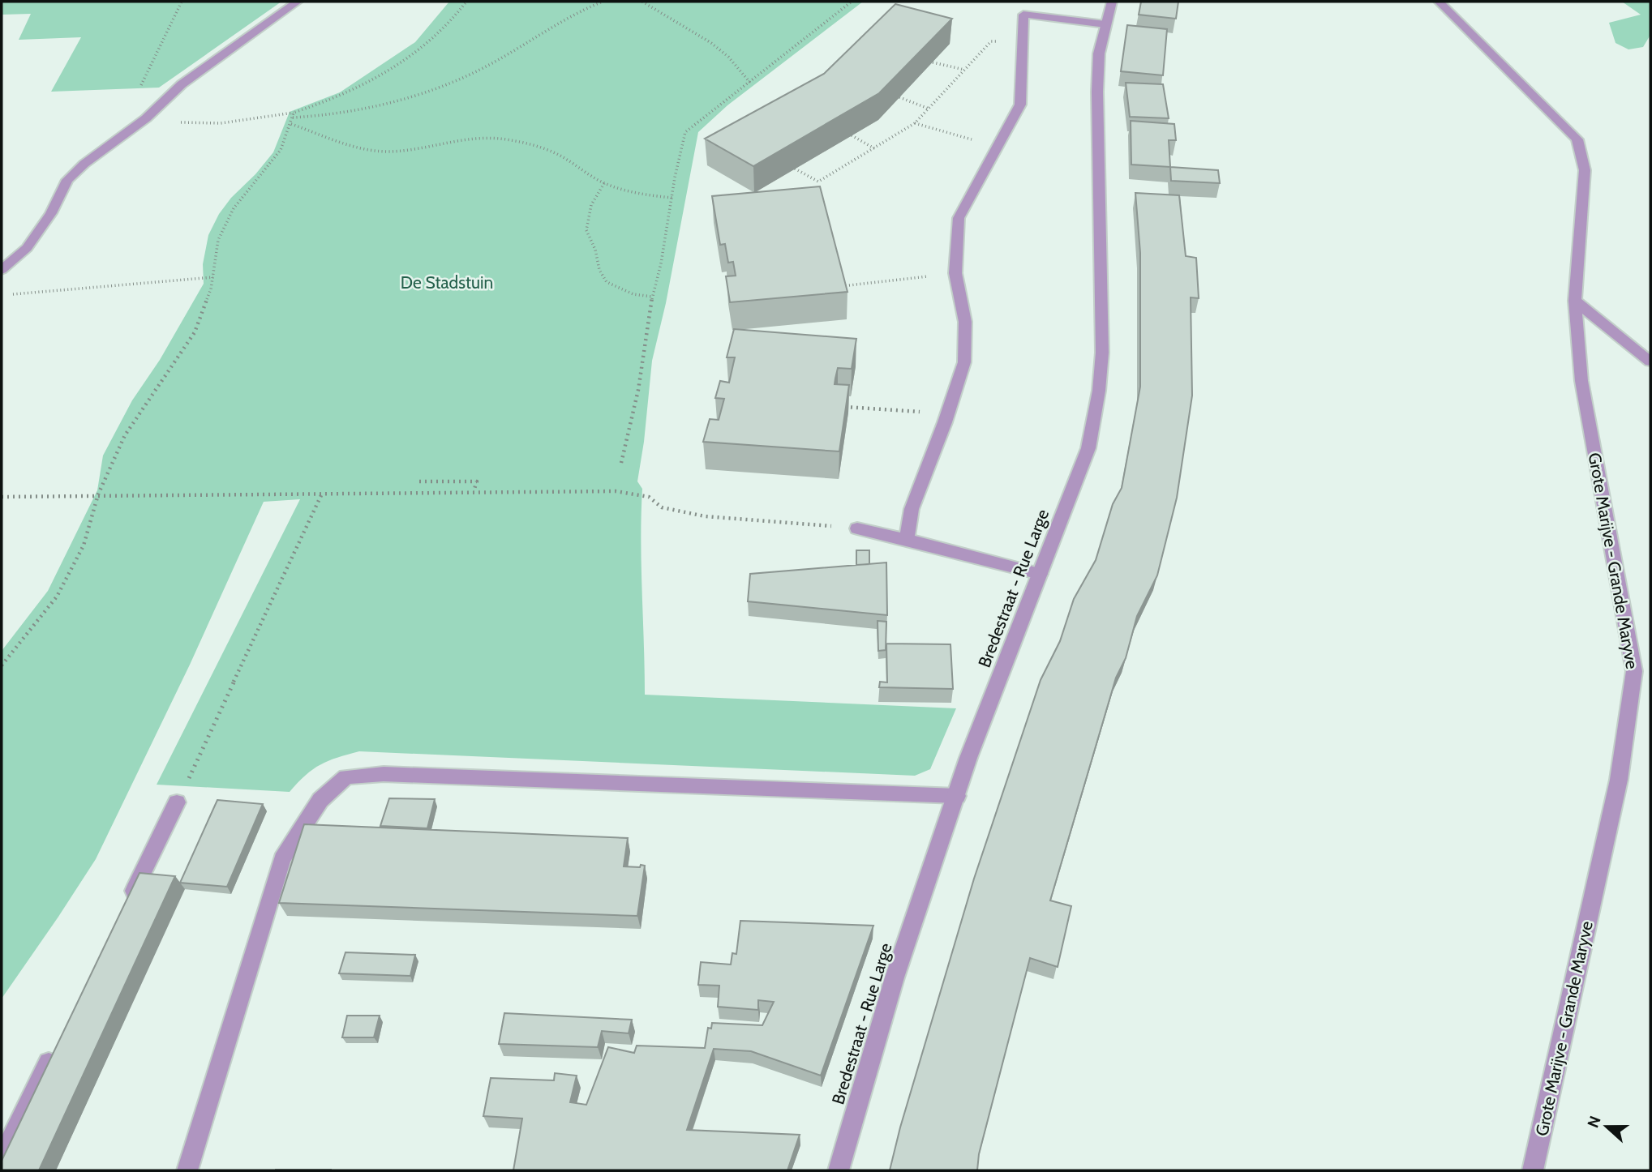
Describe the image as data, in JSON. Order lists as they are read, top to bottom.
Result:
{
  "streets": {
    "street": ["Grote Marijve - Grande Maryve", "Bredestraat - Rue Large"]
  },
  "parks": ["De Stadstuin"],
  "north": "left"
}
